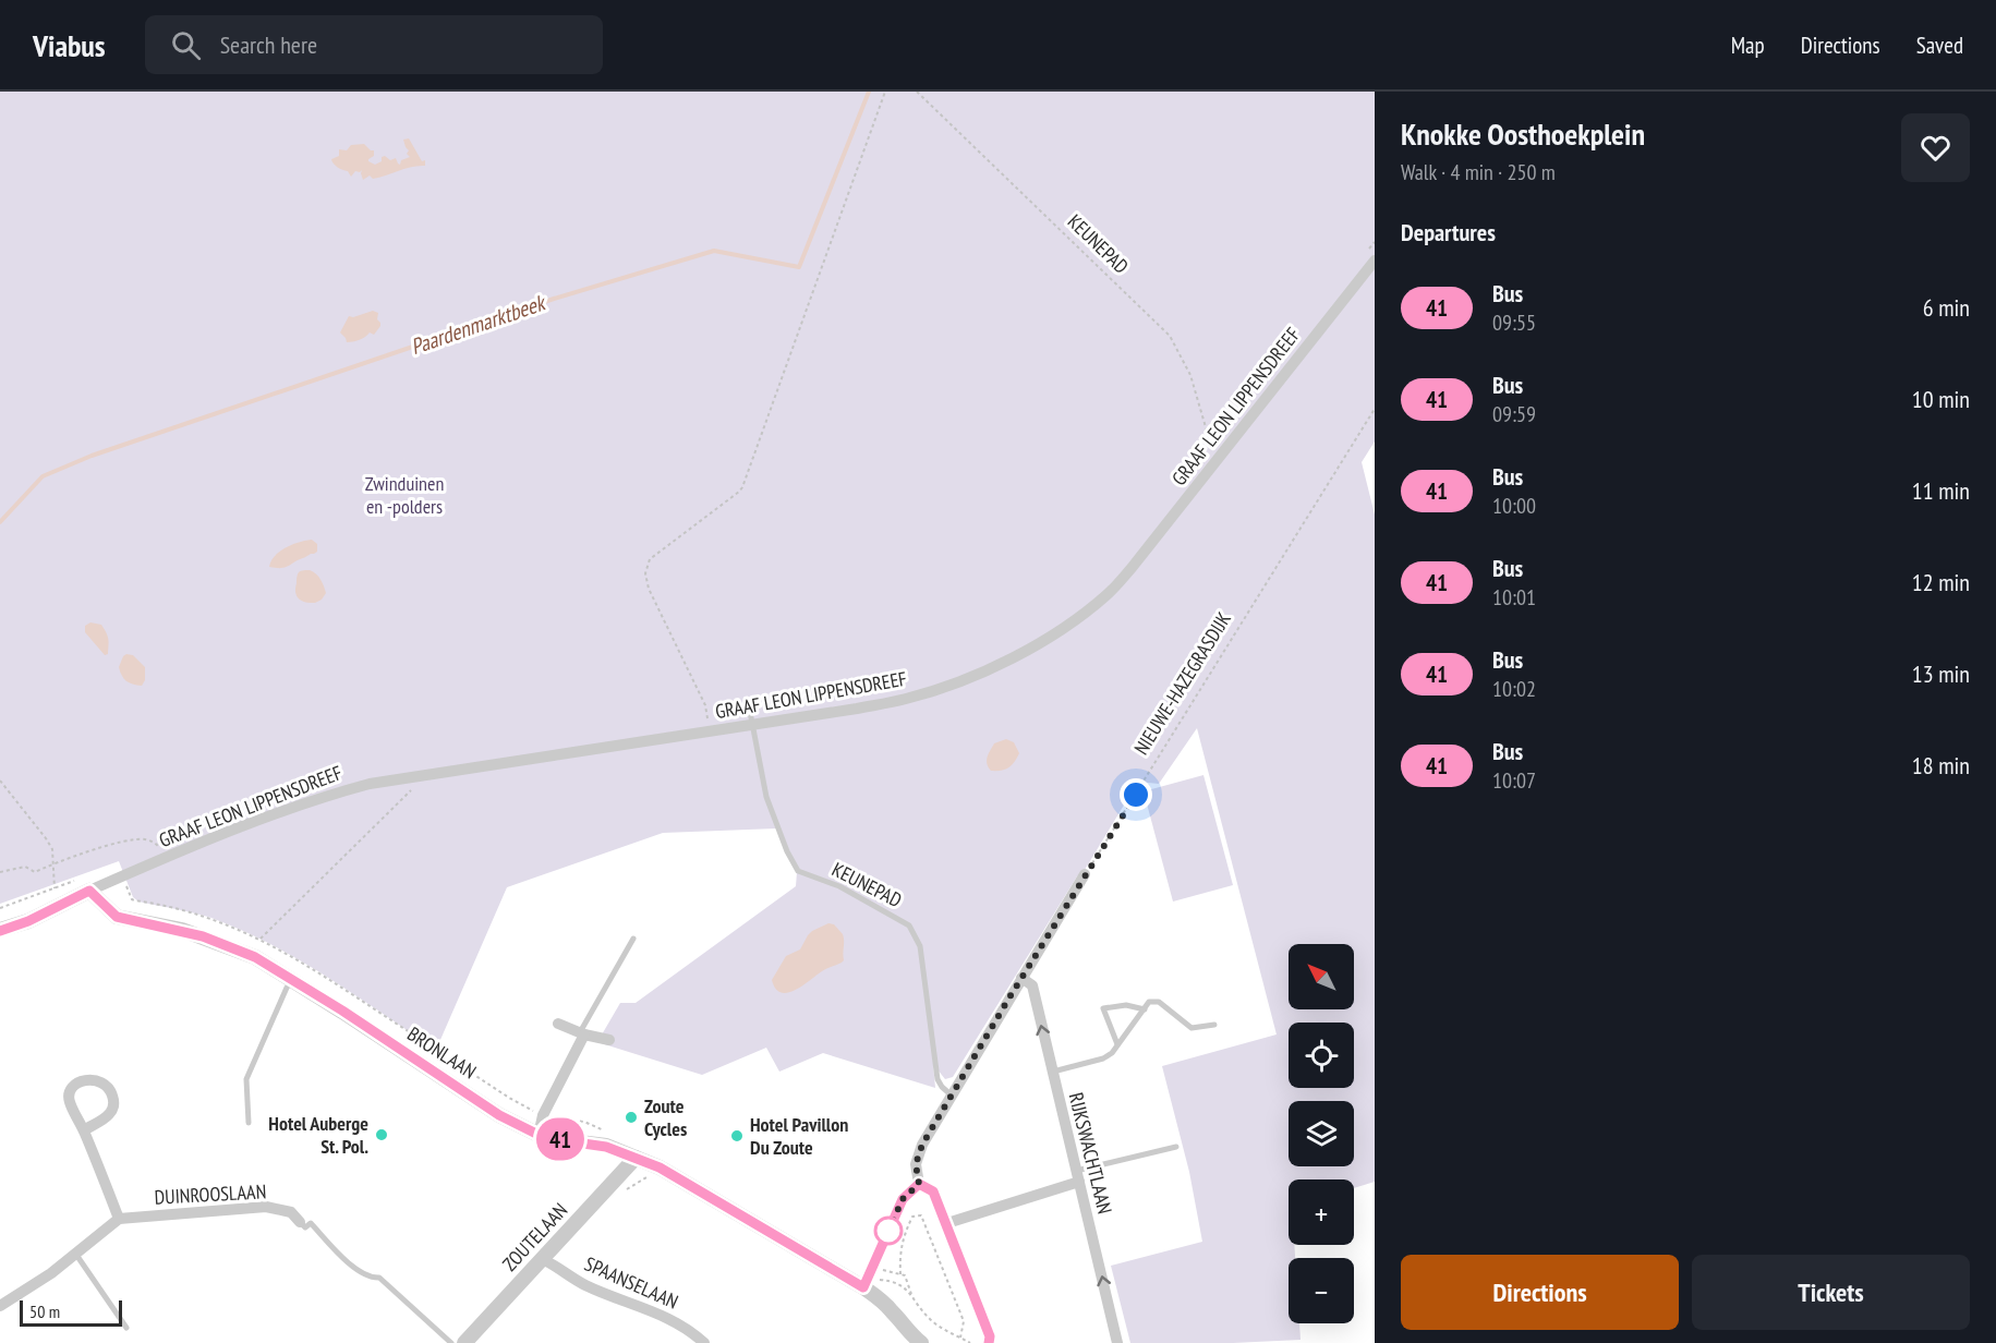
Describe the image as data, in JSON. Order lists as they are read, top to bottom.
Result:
{
  "streets": {
    "street": [
      "GRAAF LEON LIPPENSDREEF",
      "BRONLAAN",
      "RIJKSWACHTLAAN",
      "DUINROOSLAAN",
      "ZOUTELAAN",
      "SPAANSELAAN"
    ],
    "lane": ["KEUNEPAD"],
    "path": ["NIEUWE-HAZEGRASDIJK"]
  },
  "crossings": [
    ["KEUNEPAD", "GRAAF LEON LIPPENSDREEF"],
    ["GRAAF LEON LIPPENSDREEF", "BRONLAAN"],
    ["BRONLAAN", "ZOUTELAAN"],
    ["ZOUTELAAN", "SPAANSELAAN"]
  ],
  "one_way": ["RIJKSWACHTLAAN"],
  "water": ["Paardenmarktbeek"],
  "parks": ["Zwinduinen en -polders"],
  "places": ["Zoute Cycles", "Hotel Auberge St. Pol.", "Hotel Pavillon Du Zoute"],
  "lines": ["bus line 41"],
  "scale_bar": "50 m",
  "north": "top left",
  "page": {
    "header": "Viabus",
    "search": "Search here",
    "nav": ["Map", "Directions", "Saved"],
    "on_map": "41",
    "heading": [
      ["Knokke Oosthoekplein", "Walk · 4 min · 250 m"],
      "Departures"
    ],
    "list": [
      {
        "mark": "41",
        "name": "Bus",
        "note": "09:55",
        "value": "6 min"
      },
      {
        "mark": "41",
        "name": "Bus",
        "note": "09:59",
        "value": "10 min"
      },
      {
        "mark": "41",
        "name": "Bus",
        "note": "10:00",
        "value": "11 min"
      },
      {
        "mark": "41",
        "name": "Bus",
        "note": "10:01",
        "value": "12 min"
      },
      {
        "mark": "41",
        "name": "Bus",
        "note": "10:02",
        "value": "13 min"
      },
      {
        "mark": "41",
        "name": "Bus",
        "note": "10:07",
        "value": "18 min"
      }
    ],
    "map_buttons": ["+", "−"],
    "buttons": ["Directions", "Tickets"],
    "scale": "50 m"
  }
}
